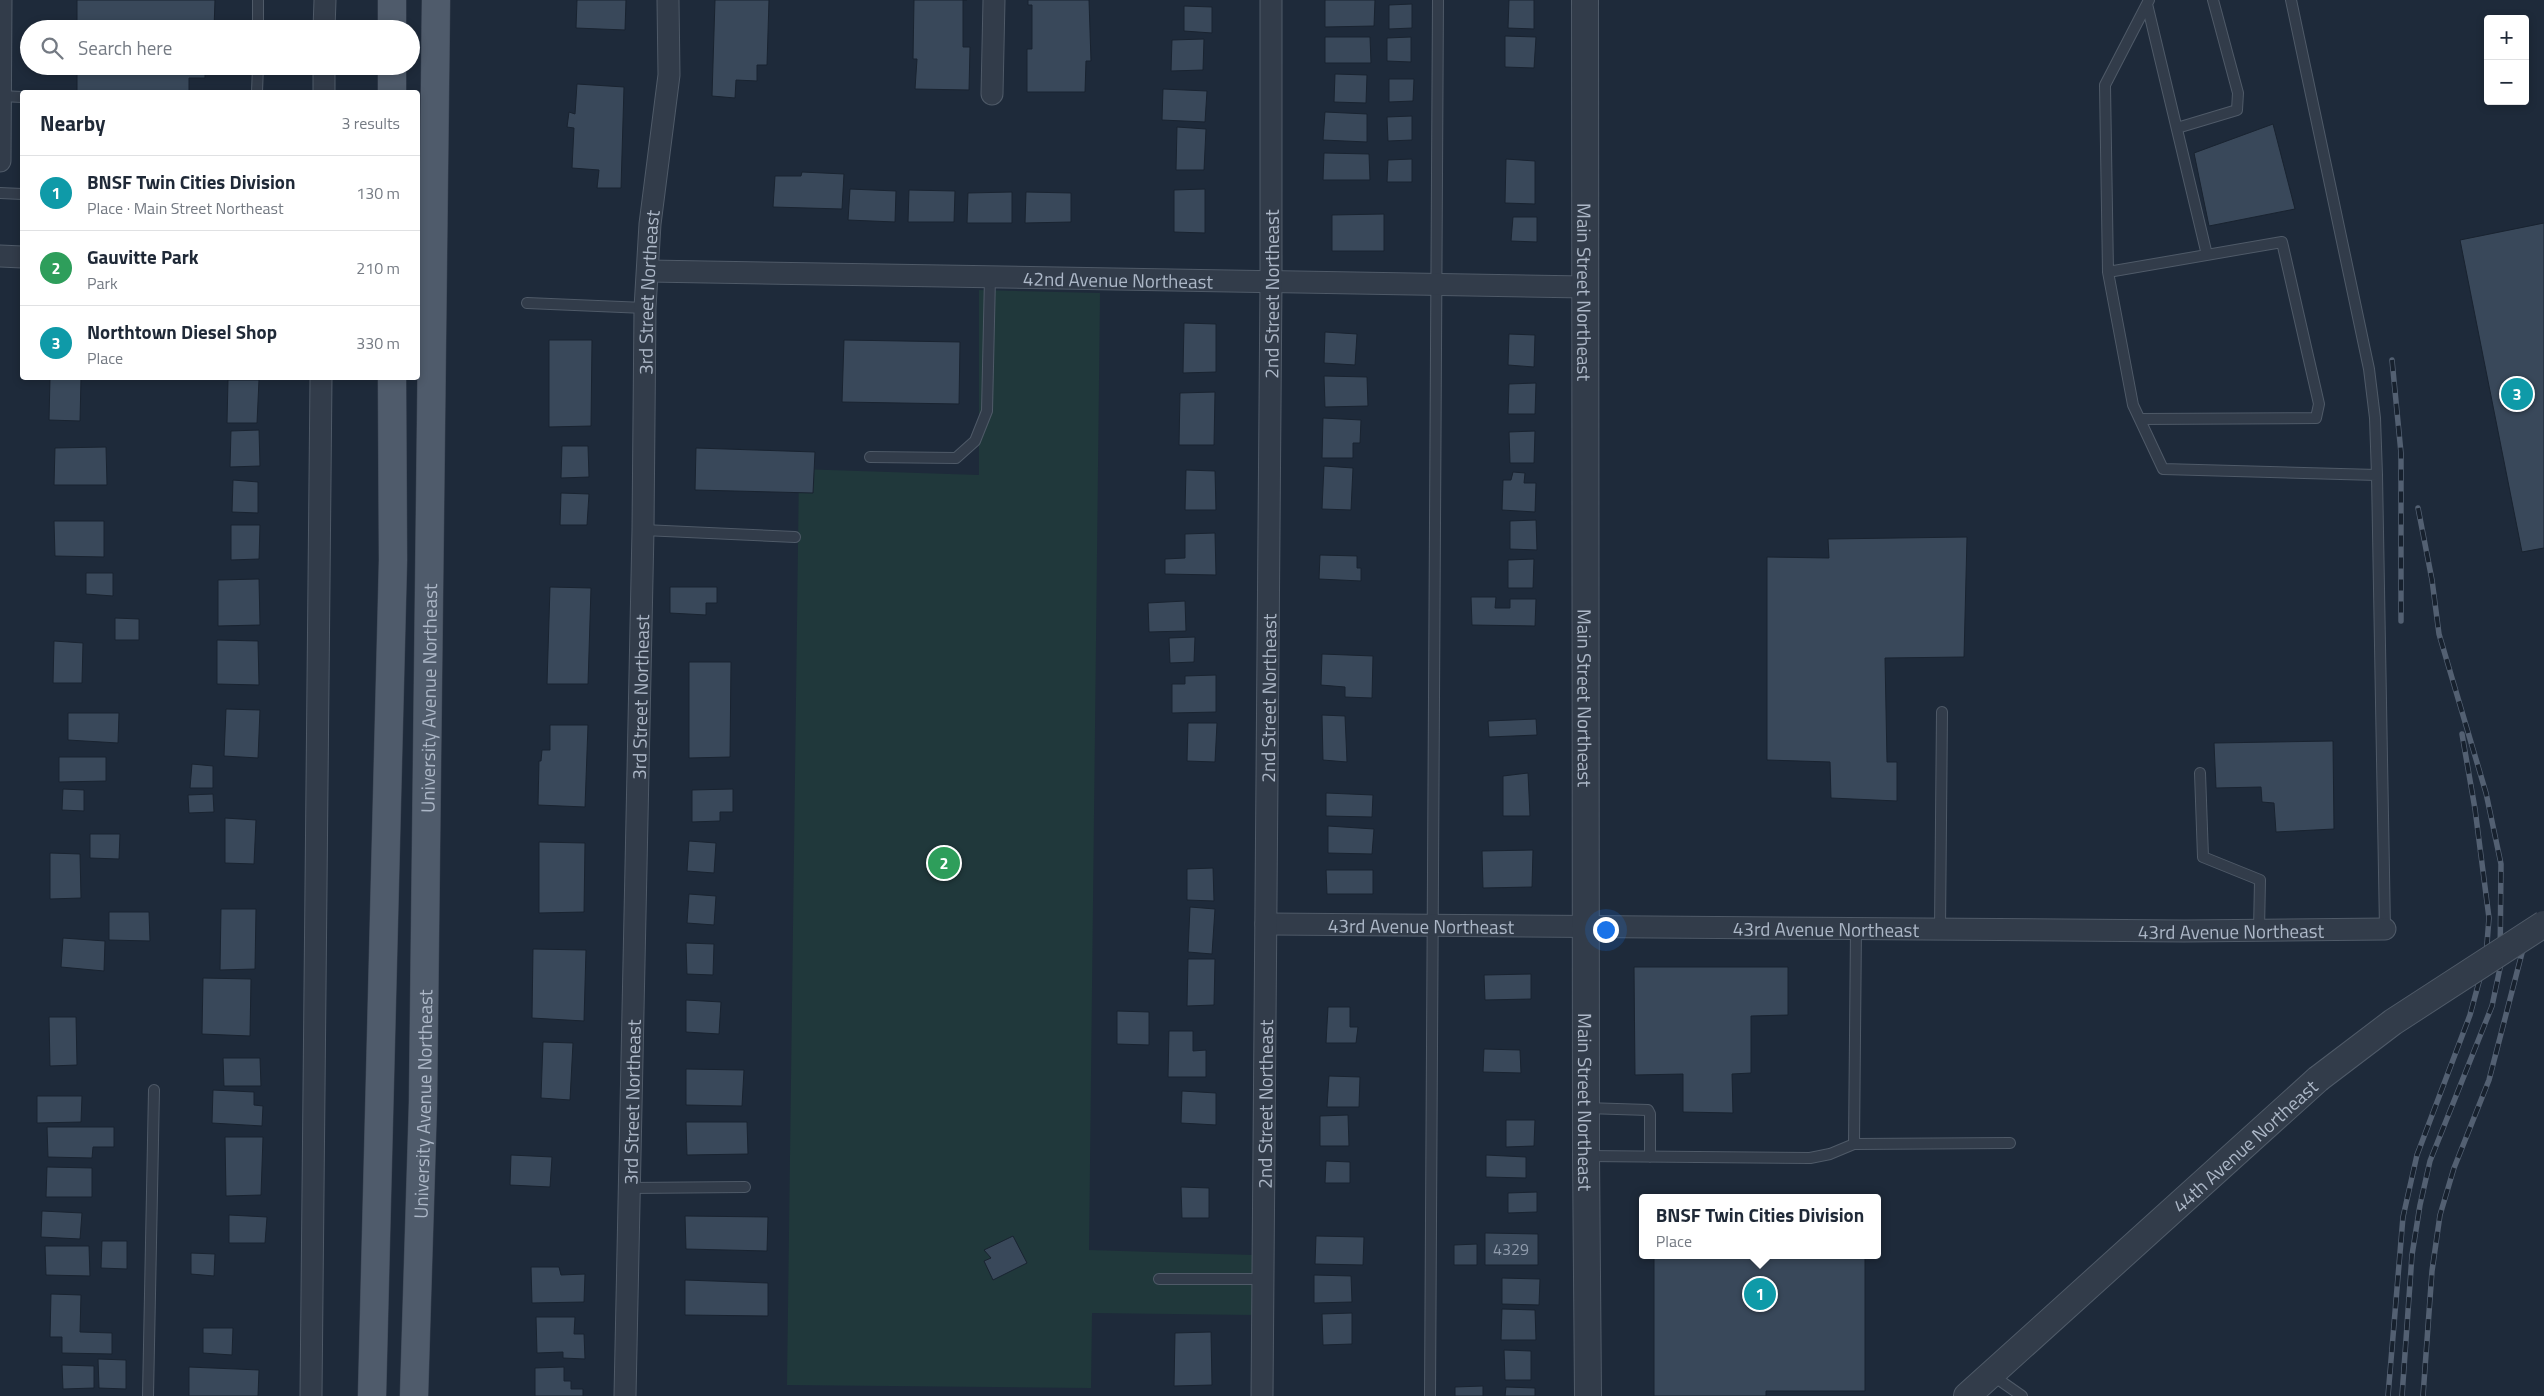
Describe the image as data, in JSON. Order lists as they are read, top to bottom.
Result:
{
  "streets": {
    "main road": ["University Avenue Northeast"],
    "street": [
      "42nd Avenue Northeast",
      "3rd Street Northeast",
      "2nd Street Northeast",
      "Main Street Northeast",
      "43rd Avenue Northeast",
      "44th Avenue Northeast"
    ]
  },
  "crossings": [
    ["42nd Avenue Northeast", "3rd Street Northeast"],
    ["42nd Avenue Northeast", "2nd Street Northeast"],
    ["42nd Avenue Northeast", "Main Street Northeast"],
    ["2nd Street Northeast", "43rd Avenue Northeast"],
    ["Main Street Northeast", "43rd Avenue Northeast"]
  ],
  "house_numbers": ["4329"],
  "page": {
    "map_buttons": ["+", "−"],
    "search": "Search here",
    "heading": ["Nearby", "3 results"],
    "list": [
      {
        "mark": "1",
        "name": "BNSF Twin Cities Division",
        "note": "Place · Main Street Northeast",
        "value": "130 m"
      },
      {
        "mark": "2",
        "name": "Gauvitte Park",
        "note": "Park",
        "value": "210 m"
      },
      {
        "mark": "3",
        "name": "Northtown Diesel Shop",
        "note": "Place",
        "value": "330 m"
      }
    ],
    "pins": ["3", "2", "1"],
    "popup": ["BNSF Twin Cities Division", "Place"]
  }
}
